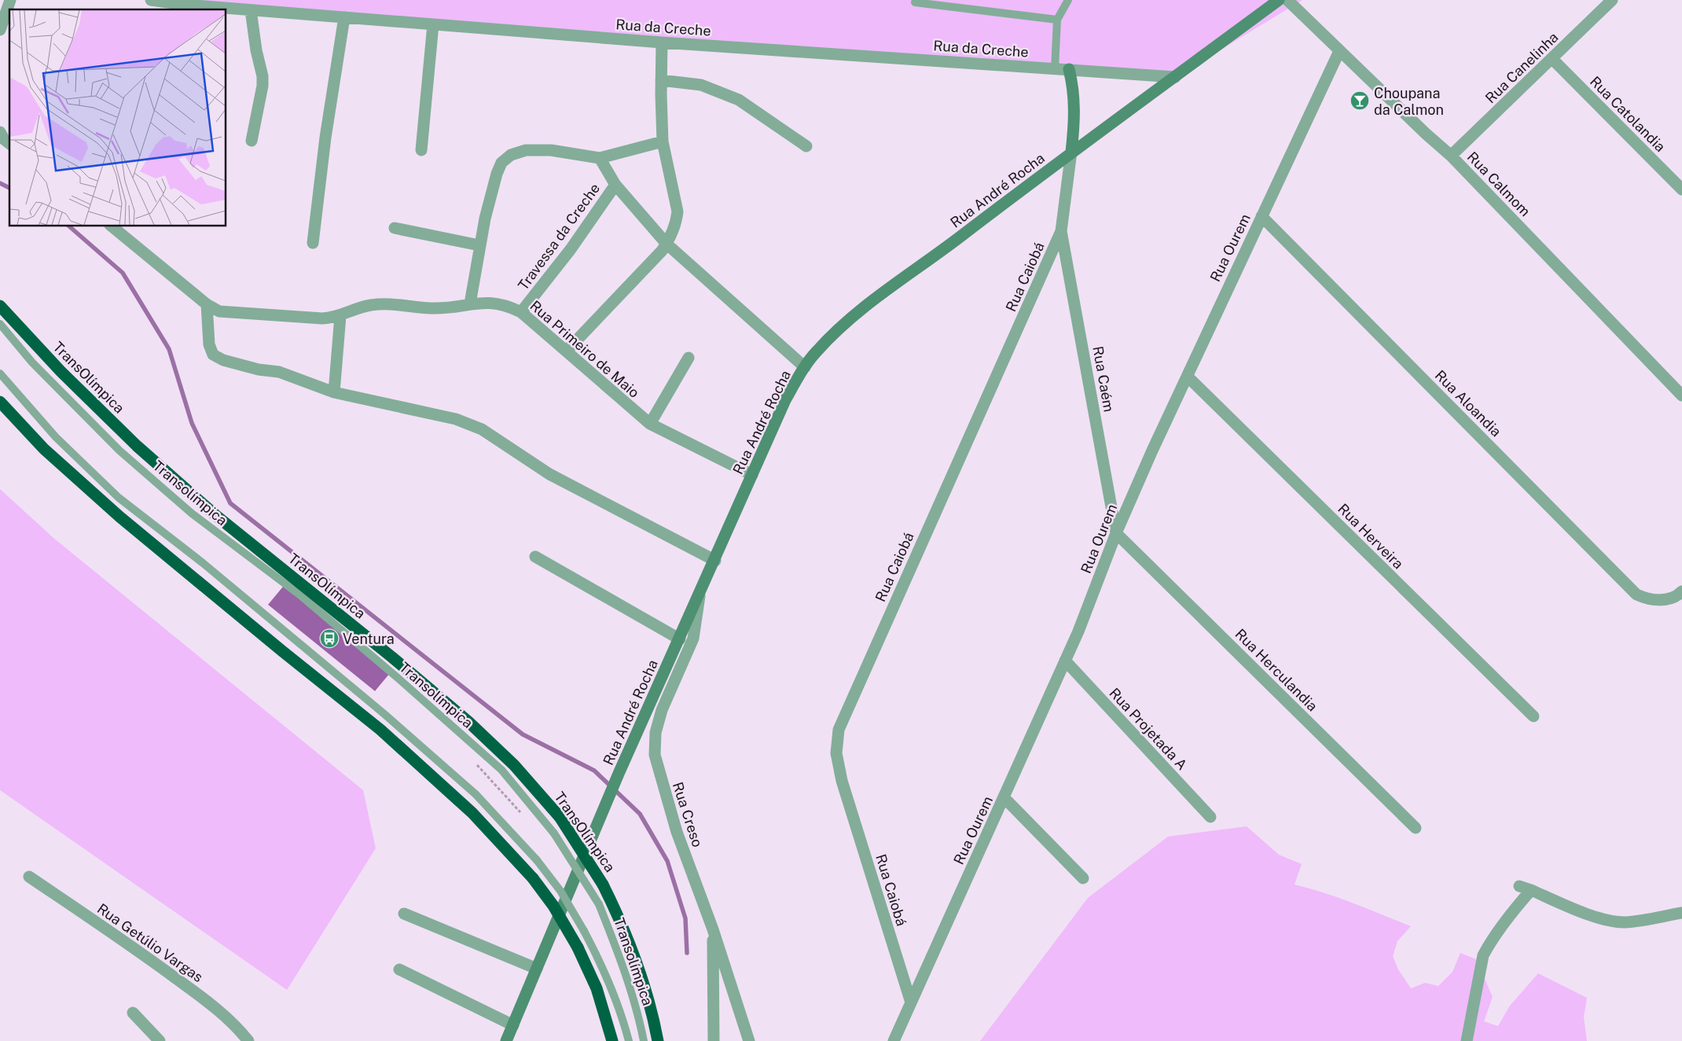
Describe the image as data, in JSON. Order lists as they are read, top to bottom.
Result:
{
  "streets": {
    "highway": ["TransOlímpica"],
    "main road": ["Rua André Rocha"],
    "street": [
      "Rua da Creche",
      "Rua Canelinha",
      "Rua Catolandia",
      "Rua Calmom",
      "Travessa da Creche",
      "Rua Ourem",
      "Rua Caiobá",
      "Rua Primeiro de Maio",
      "Rua Caém",
      "Rua Aloandia",
      "Rua Herveira",
      "Rua Herculandia",
      "Rua Projetada A",
      "Rua Creso",
      "Rua Getúlio Vargas"
    ],
    "lane": ["Transolímpica"]
  },
  "crossings": [
    ["Rua da Creche", "Rua André Rocha"],
    ["Rua Canelinha", "Rua Catolandia"],
    ["Rua Canelinha", "Rua Calmom"],
    ["Rua Calmom", "Rua Ourem"],
    ["Rua André Rocha", "Rua Caiobá"],
    ["Rua André Rocha", "Rua Primeiro de Maio"],
    ["Rua André Rocha", "Rua Creso"],
    ["Travessa da Creche", "Rua Primeiro de Maio"],
    ["Rua Ourem", "Rua Caiobá"],
    ["Rua Ourem", "Rua Caém"],
    ["Rua Ourem", "Rua Aloandia"],
    ["Rua Ourem", "Rua Herveira"],
    ["Rua Ourem", "Rua Herculandia"],
    ["Rua Ourem", "Rua Projetada A"],
    ["Rua Caiobá", "Rua Caém"],
    ["Rua Caém", "Rua Herculandia"]
  ],
  "places": {
    "bar": ["Choupana da Calmon"],
    "bus stop": ["Ventura"]
  }
}
